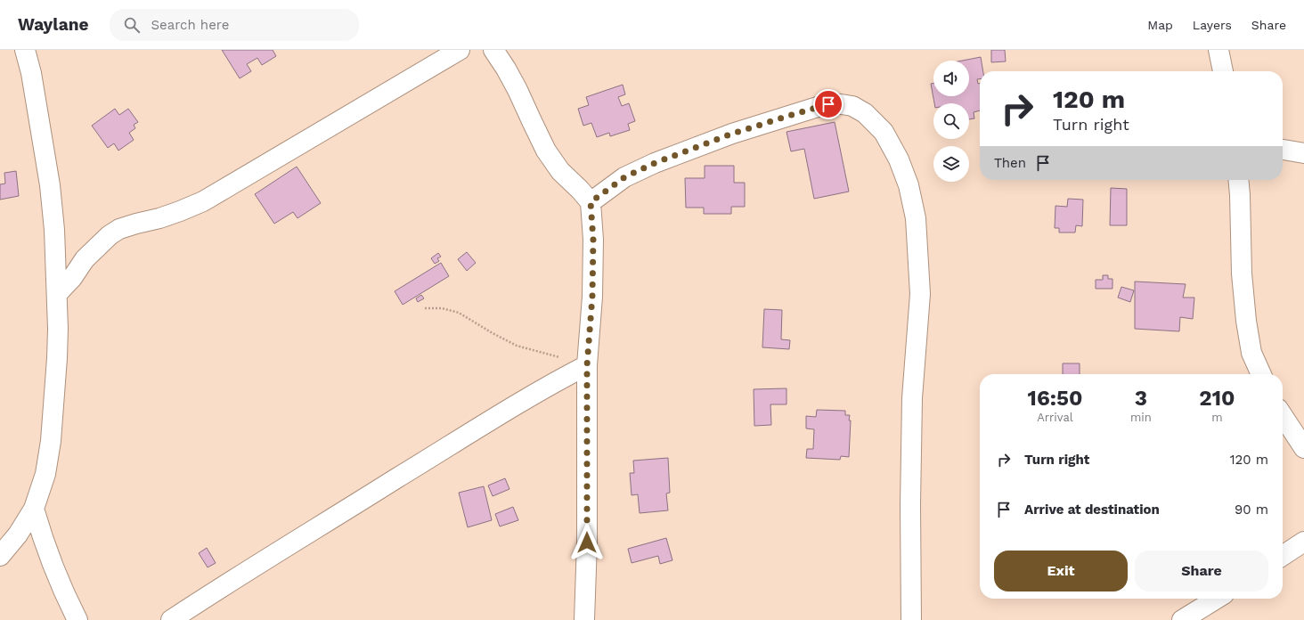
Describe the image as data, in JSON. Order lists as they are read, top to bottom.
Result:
{
  "page": {
    "header": "Waylane",
    "search": "Search here",
    "nav": ["Map", "Layers", "Share"],
    "turn": ["120 m", "Turn right"],
    "then": "Then",
    "eta": [
      "16:50",
      "Arrival",
      "3",
      "min",
      "210",
      "m"
    ],
    "list": [
      {
        "name": "Turn right",
        "value": "120 m"
      },
      {
        "name": "Arrive at destination",
        "value": "90 m"
      }
    ],
    "buttons": ["Exit", "Share"]
  }
}
